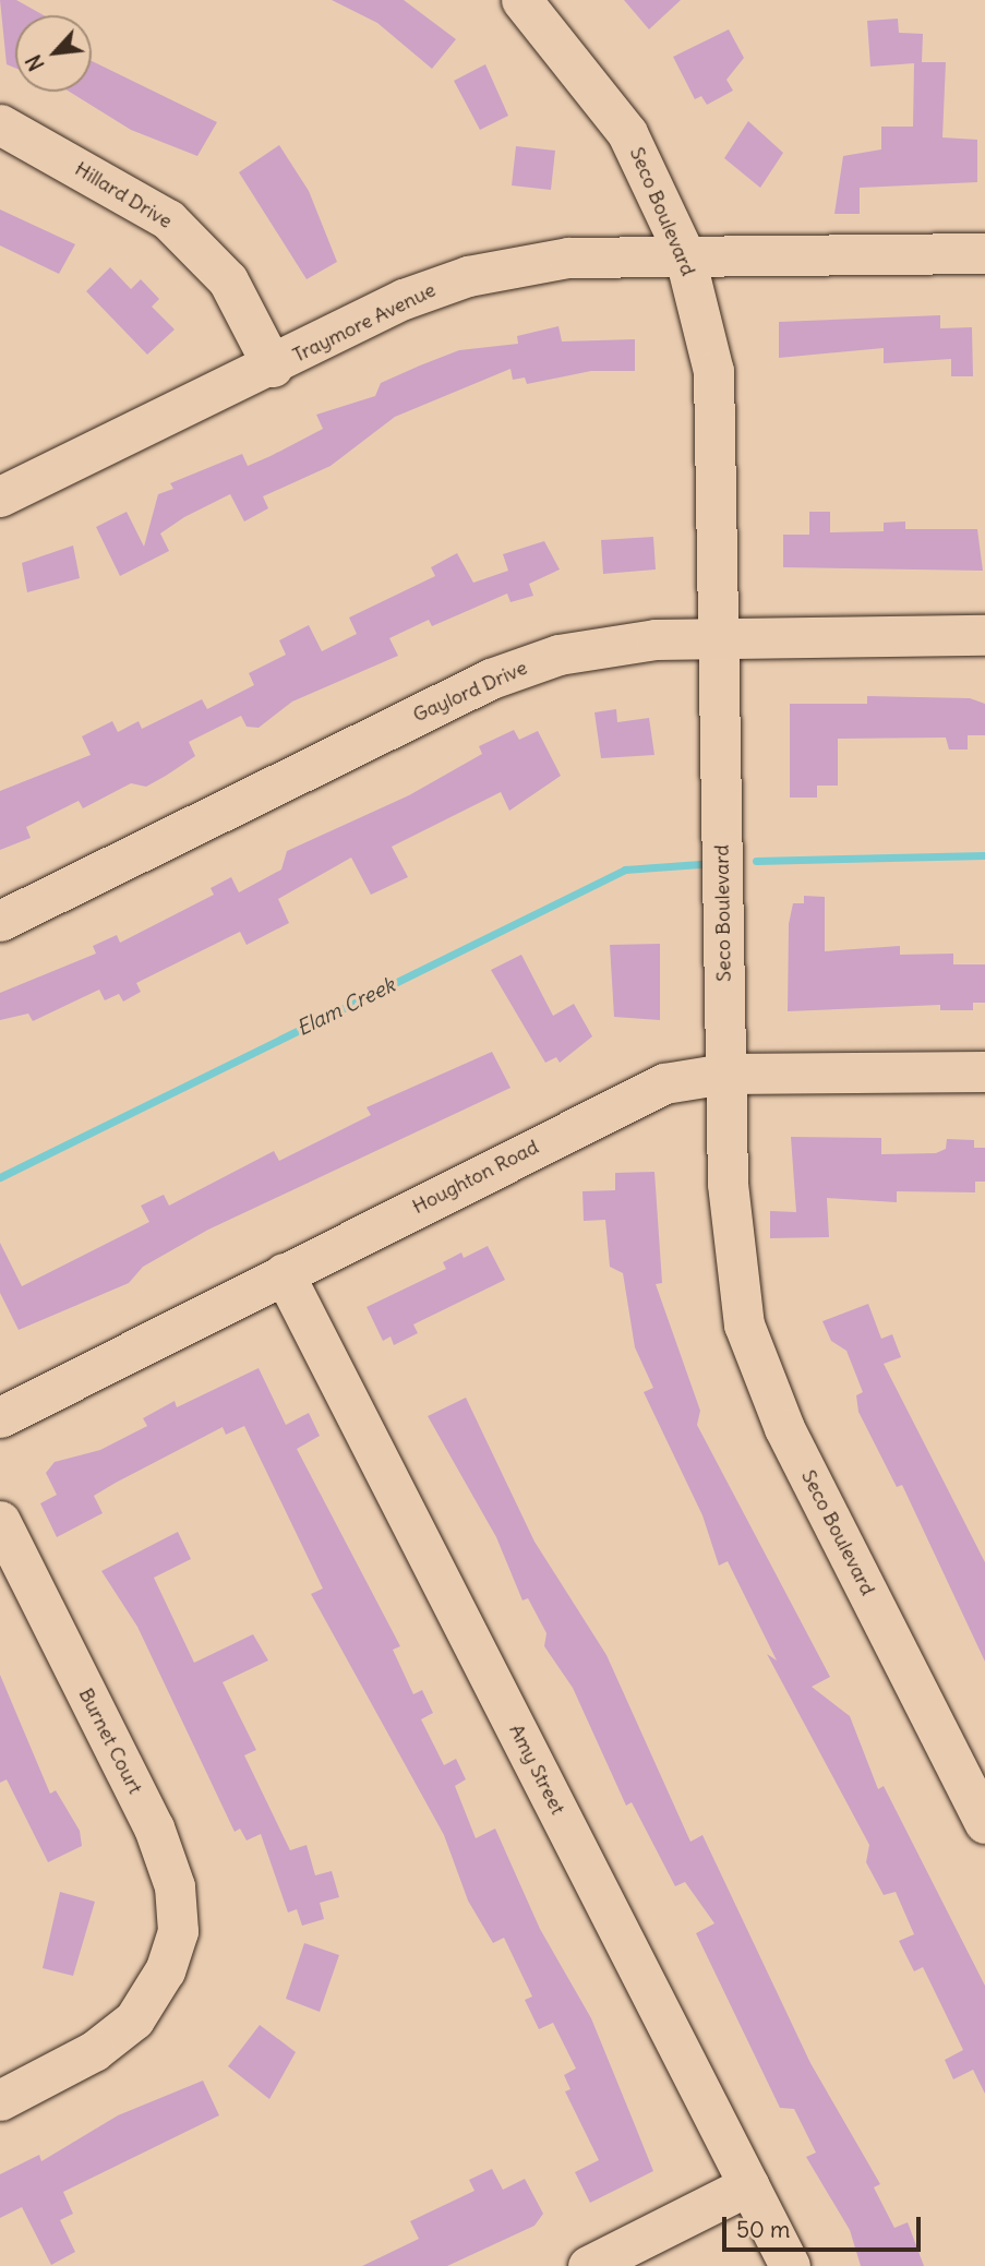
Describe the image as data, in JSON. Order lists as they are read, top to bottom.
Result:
{
  "streets": {
    "street": [
      "Hillard Drive",
      "Seco Boulevard",
      "Traymore Avenue",
      "Gaylord Drive",
      "Houghton Road",
      "Burnet Court",
      "Amy Street"
    ]
  },
  "crossings": [
    ["Hillard Drive", "Traymore Avenue"],
    ["Seco Boulevard", "Traymore Avenue"],
    ["Seco Boulevard", "Gaylord Drive"],
    ["Seco Boulevard", "Houghton Road"],
    ["Houghton Road", "Amy Street"]
  ],
  "water": ["Elam Creek"],
  "scale_bar": "50 m",
  "north": "bottom left"
}
